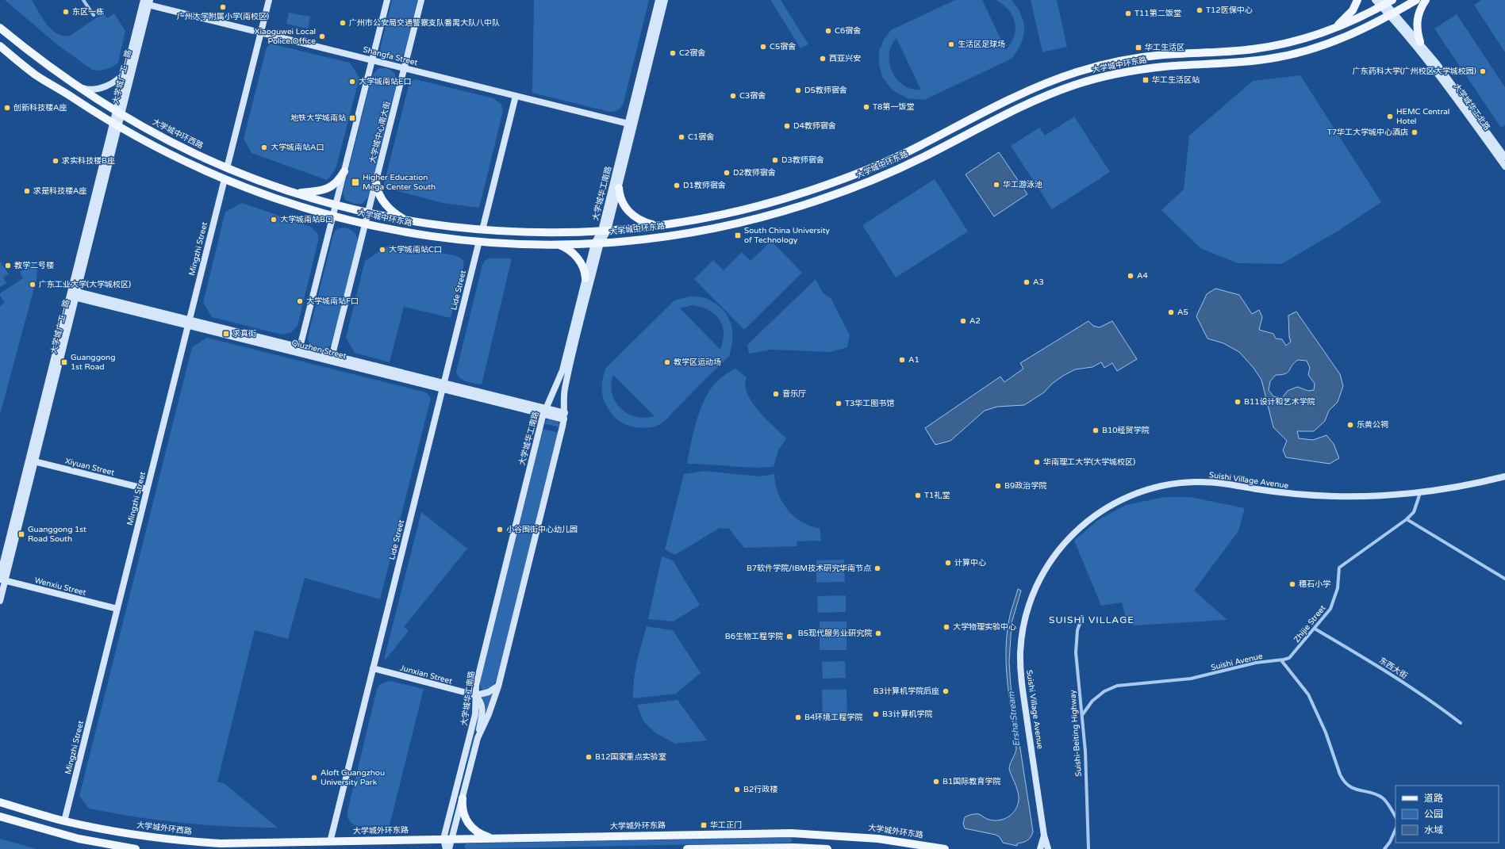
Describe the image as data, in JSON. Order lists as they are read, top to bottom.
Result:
{
  "streets": {
    "main road": [
      "大学城中环东路",
      "大学城中环西路",
      "大学城外环东路",
      "大学城外环西路"
    ],
    "street": [
      "Shangfa Street",
      "大学城广工一路",
      "大学城华工北路",
      "大学城中心南大街",
      "大学城华工南路",
      "Mingzhi Street",
      "Lide Street",
      "Qiuzhen Street",
      "Xiyuan Street",
      "Suishi Village Avenue",
      "Wenxiu Street",
      "Zhijie Street",
      "Suishi Avenue",
      "东西大街",
      "Junxian Street",
      "Suishi-Beiting Highway"
    ]
  },
  "crossings": [
    ["Shangfa Street", "大学城广工一路"],
    ["Shangfa Street", "大学城中心南大街"],
    ["Shangfa Street", "大学城华工南路"],
    ["大学城中环东路", "大学城华工北路"],
    ["大学城中环东路", "大学城中心南大街"],
    ["大学城中环东路", "大学城中环西路"],
    ["大学城中环东路", "大学城华工南路"],
    ["大学城中环东路", "Lide Street"],
    ["大学城广工一路", "大学城中环西路"],
    ["大学城广工一路", "Qiuzhen Street"],
    ["大学城广工一路", "Xiyuan Street"],
    ["大学城广工一路", "Wenxiu Street"],
    ["大学城中心南大街", "大学城中环西路"],
    ["大学城中心南大街", "Qiuzhen Street"],
    ["大学城华工南路", "Qiuzhen Street"],
    ["大学城华工南路", "Junxian Street"],
    ["大学城华工南路", "大学城外环东路"],
    ["Mingzhi Street", "Qiuzhen Street"],
    ["Mingzhi Street", "Xiyuan Street"],
    ["Mingzhi Street", "Wenxiu Street"],
    ["Mingzhi Street", "大学城外环西路"],
    ["Lide Street", "Qiuzhen Street"],
    ["Lide Street", "Junxian Street"],
    ["Lide Street", "大学城外环东路"],
    ["Lide Street", "大学城外环西路"],
    ["Zhijie Street", "Suishi Avenue"],
    ["Zhijie Street", "东西大街"],
    ["Suishi Avenue", "Suishi-Beiting Highway"],
    ["大学城外环东路", "大学城外环西路"]
  ],
  "districts": ["SUISHI VILLAGE"],
  "water": ["Ersha Stream"],
  "places": {
    "other": [
      "广州大学附属小学(南校区)",
      "T12医保中心",
      "东区一栋",
      "T11第二饭堂",
      "广州市公安局交通警察支队番禺大队八中队",
      "C6宿舍",
      "Xiaoguwei Local Police Office",
      "生活区足球场",
      "C5宿舍",
      "C2宿舍",
      "西亚兴安",
      "广东药科大学(广州校区大学城校园)",
      "大学城南站E口",
      "D5教师宿舍",
      "C3宿舍",
      "T8第一饭堂",
      "创新科技楼A座",
      "HEMC Central Hotel",
      "D4教师宿舍",
      "T7华工大学城中心酒店",
      "C1宿舍",
      "大学城南站A口",
      "D3教师宿舍",
      "求实科技楼B座",
      "D2教师宿舍",
      "华工游泳池",
      "D1教师宿舍",
      "求是科技楼A座",
      "大学城南站B口",
      "大学城南站C口",
      "教学二号楼",
      "A4",
      "A3",
      "广东工业大学(大学城校区)",
      "大学城南站F口",
      "A5",
      "A2",
      "A1",
      "教学区运动场",
      "音乐厅",
      "B11设计和艺术学院",
      "T3华工图书馆",
      "乐黄公祠",
      "B10经贸学院",
      "华南理工大学(大学城校区)",
      "B9政治学院",
      "T1礼堂",
      "小谷围街中心幼儿园",
      "计算中心",
      "B7软件学院/IBM技术研究华南节点",
      "穗石小学",
      "大学物理实验中心",
      "B5现代服务业研究院",
      "B6生物工程学院",
      "B3计算机学院后座",
      "B3计算机学院",
      "B4环境工程学院",
      "B12国家重点实验室",
      "Aloft Guangzhou University Park",
      "B1国际教育学院",
      "B2行政楼"
    ],
    "transit": [
      "华工生活区",
      "华工生活区站",
      "地铁大学城南站",
      "Higher Education Mega Center South",
      "South China University of Technology",
      "求真街",
      "Guanggong 1st Road",
      "Guanggong 1st Road South",
      "华工正门"
    ]
  },
  "legend": ["道路", "公园", "水域"]
}
